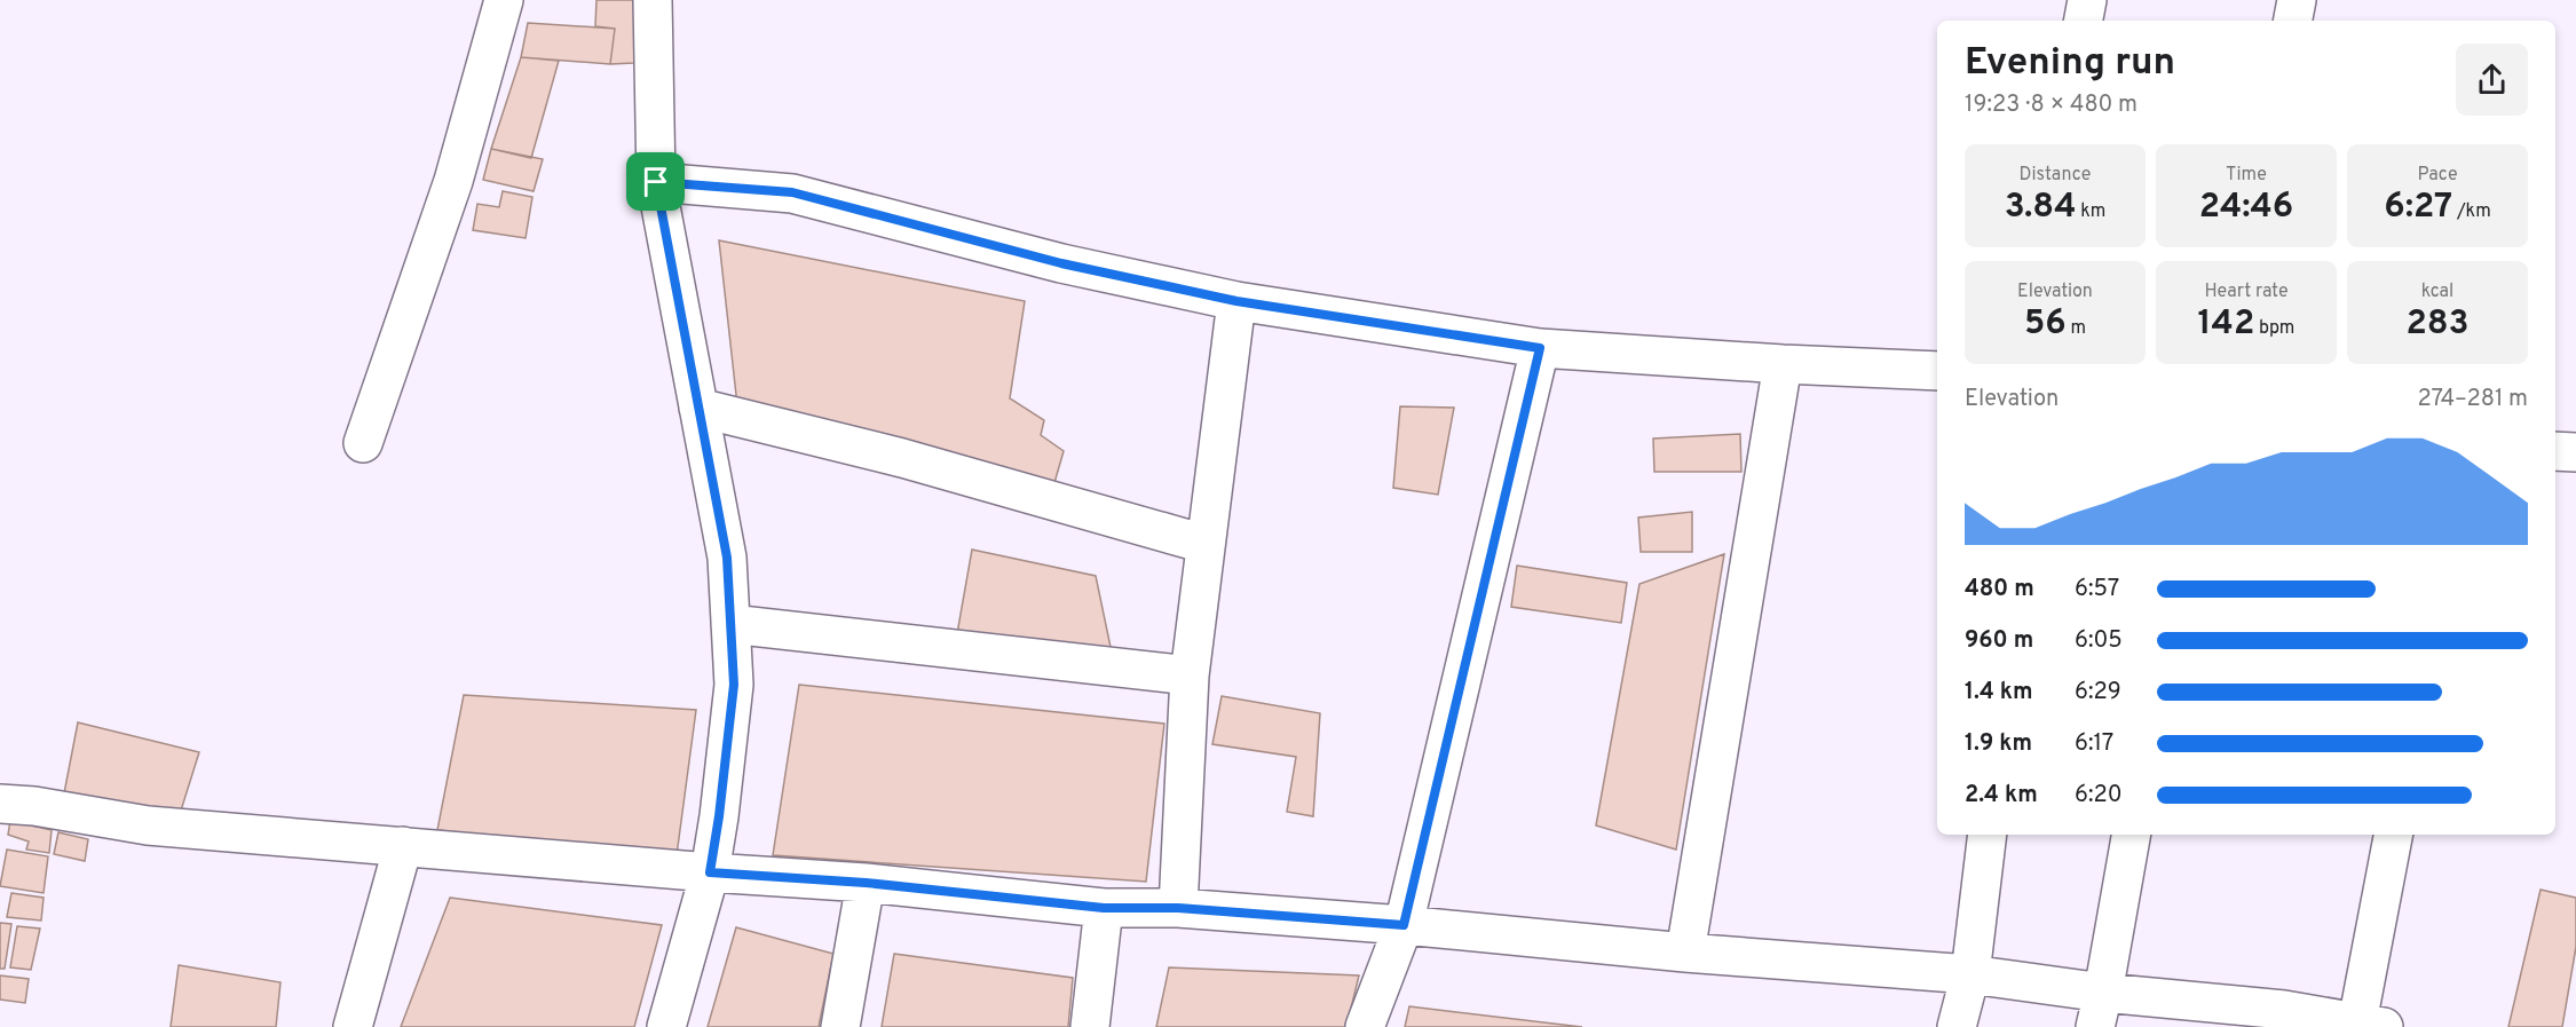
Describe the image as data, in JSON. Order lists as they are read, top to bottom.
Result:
{
  "page": {
    "heading": ["Evening run", "19:23 · 8 × 480 m"],
    "stats": [
      ["Distance", "3.84 km"],
      ["Time", "24:46"],
      ["Pace", "6:27 /km"],
      ["Elevation", "56 m"],
      ["Heart rate", "142 bpm"],
      ["kcal", "283"]
    ],
    "chart": ["Elevation", "274–281 m"],
    "list": [
      {
        "name": "480 m",
        "note": "6:57"
      },
      {
        "name": "960 m",
        "note": "6:05"
      },
      {
        "name": "1.4 km",
        "note": "6:29"
      },
      {
        "name": "1.9 km",
        "note": "6:17"
      },
      {
        "name": "2.4 km",
        "note": "6:20"
      }
    ]
  }
}
